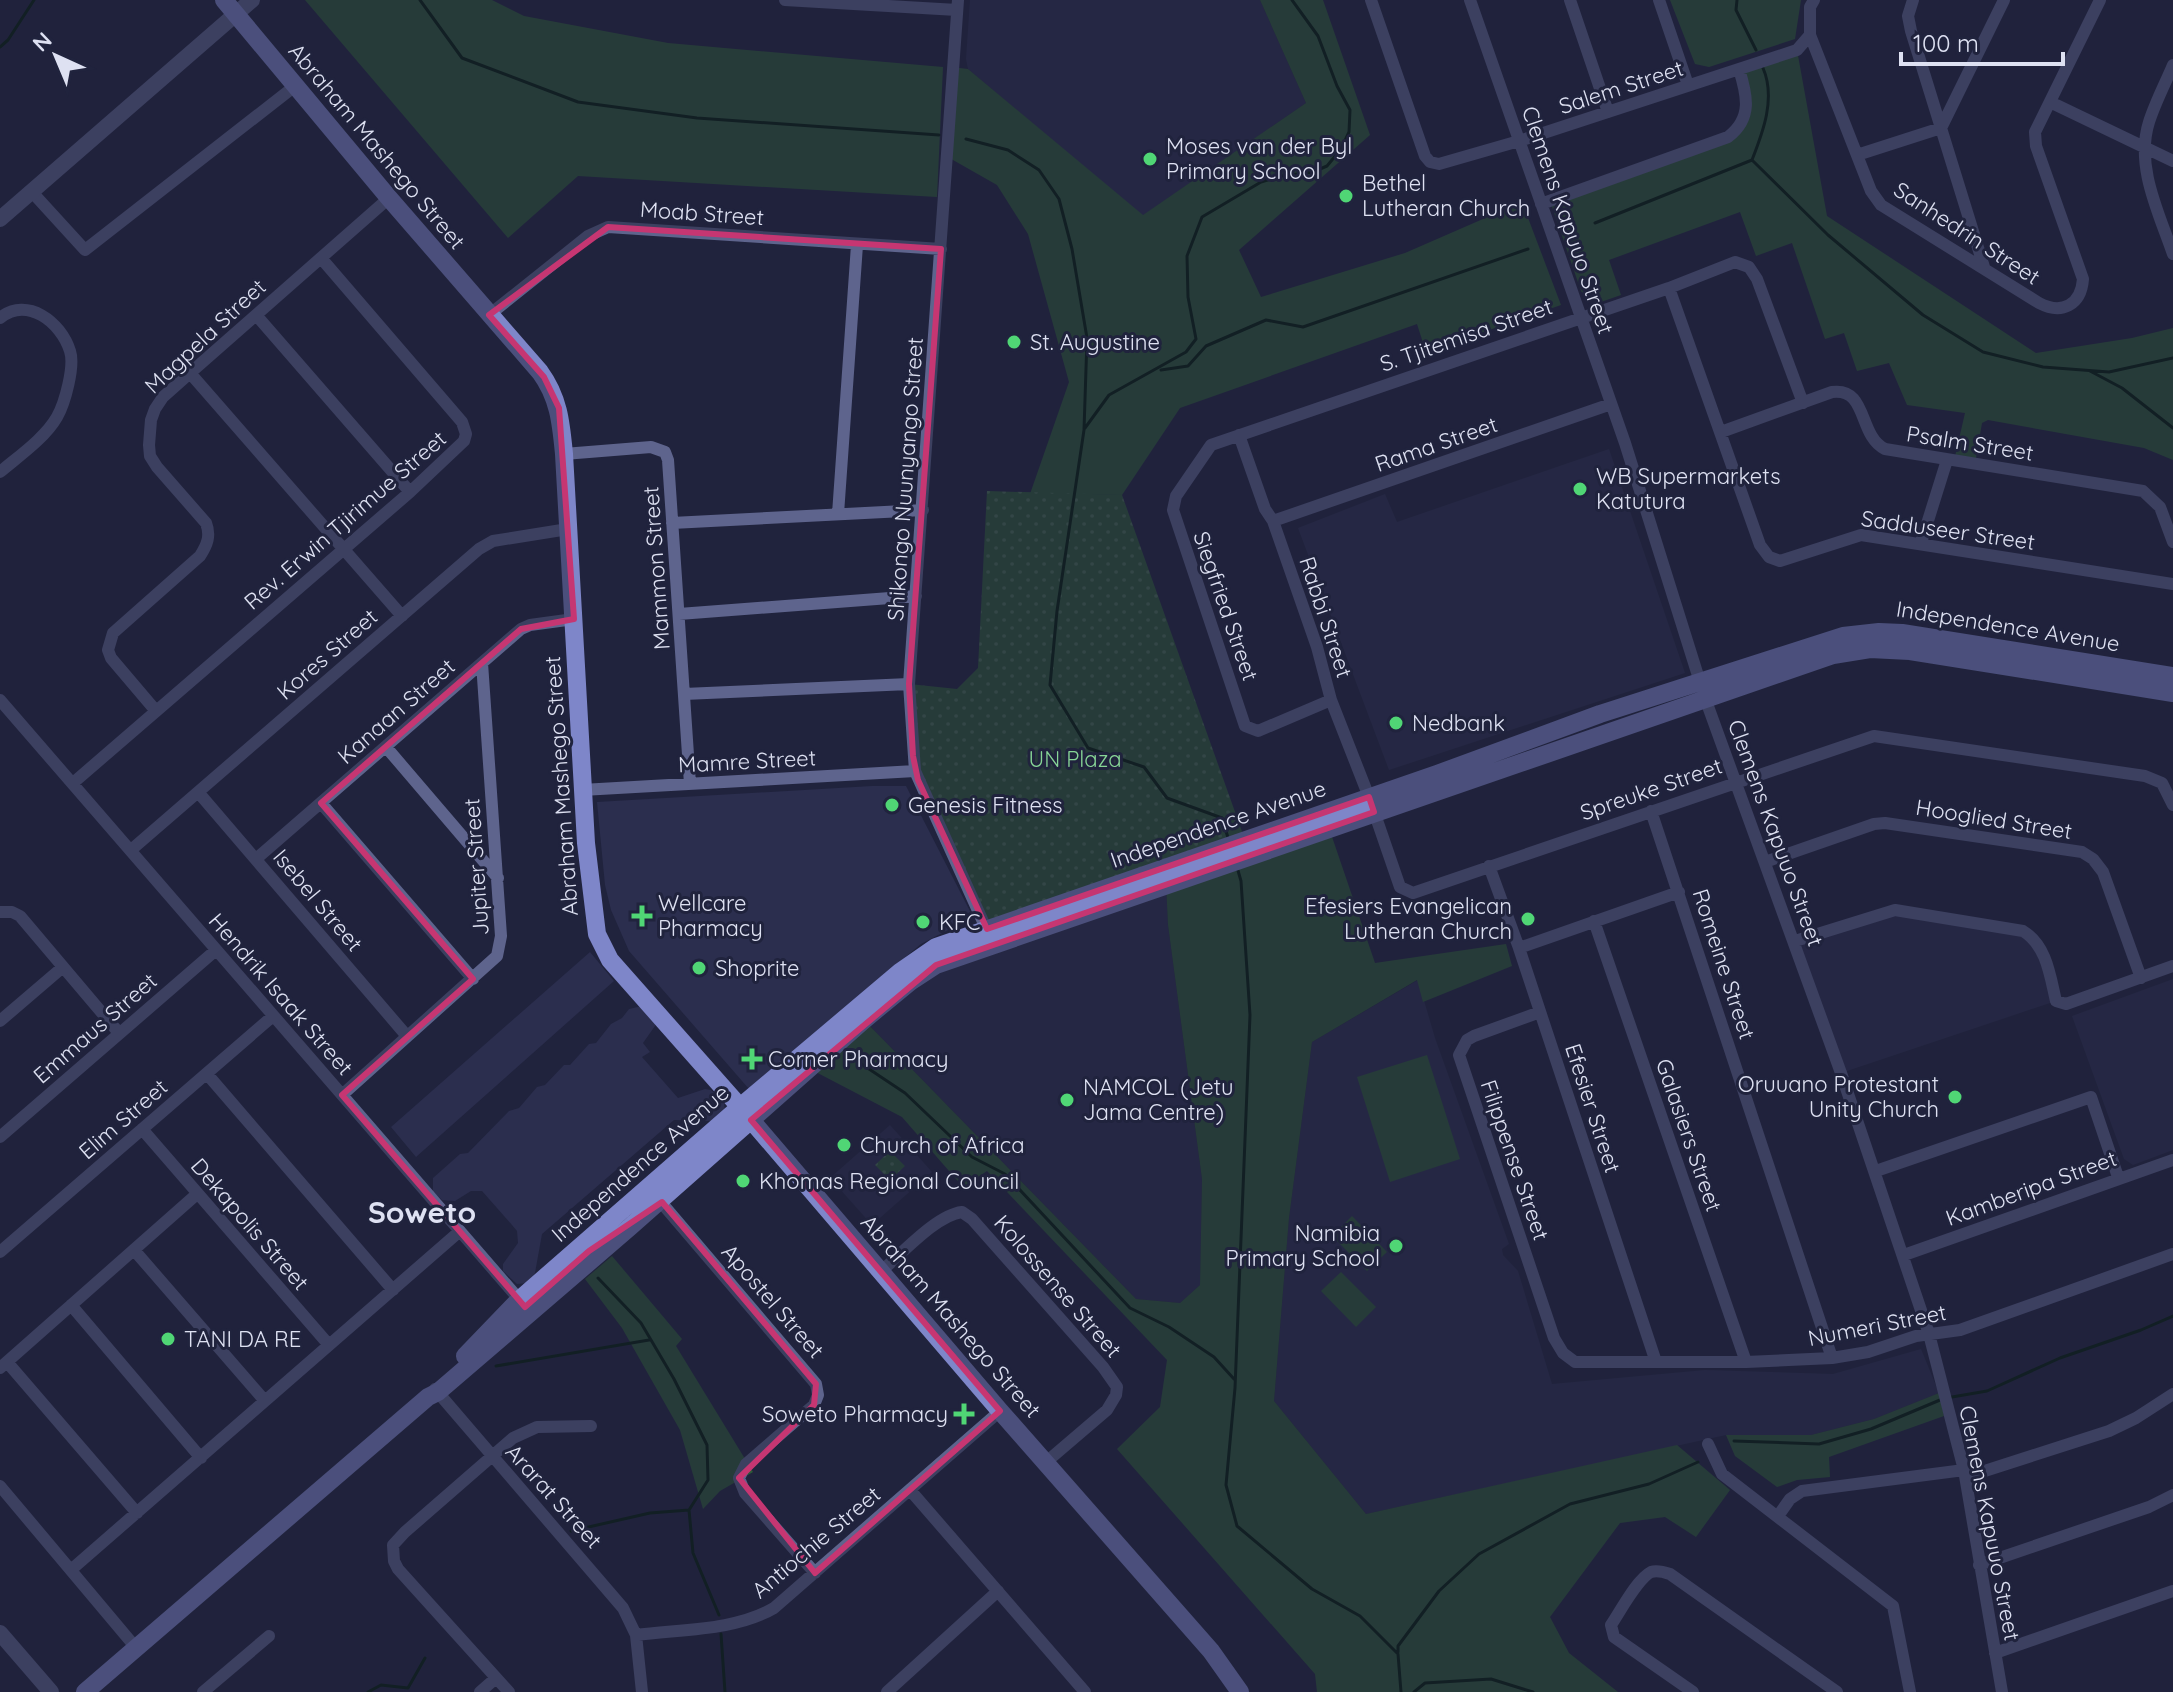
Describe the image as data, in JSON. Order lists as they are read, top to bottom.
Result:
{
  "streets": {
    "main road": ["Abraham Mashego Street", "Independence Avenue"],
    "street": [
      "Salem Street",
      "Moab Street",
      "Clemens Kapuuo Street",
      "Sanhedrin Street",
      "S. Tjitemisa Street",
      "Magpela Street",
      "Psalm Street",
      "Rama Street",
      "Shikongo Nuunyango Street",
      "Rev. Erwin Tjirimue Street",
      "Sadduseer Street",
      "Mammon Street",
      "Siegfried Street",
      "Rabbi Street",
      "Kores Street",
      "Kanaan Street",
      "Mamre Street",
      "Spreuke Street",
      "Hooglied Street",
      "Jupiter Street",
      "Isebel Street",
      "Romeine Street",
      "Hendrik Isaak Street",
      "Emmaus Street",
      "Efesier Street",
      "Elim Street",
      "Galasiers Street",
      "Filippense Street",
      "Kamberipa Street",
      "Dekapolis Street",
      "Kolossense Street",
      "Apostel Street",
      "Numeri Street",
      "Ararat Street",
      "Antiochie Street"
    ]
  },
  "crossings": [
    ["Salem Street", "Clemens Kapuuo Street"],
    ["Salem Street", "Sanhedrin Street"],
    ["Abraham Mashego Street", "Moab Street"],
    ["Abraham Mashego Street", "Magpela Street"],
    ["Abraham Mashego Street", "Mammon Street"],
    ["Abraham Mashego Street", "Independence Avenue"],
    ["Abraham Mashego Street", "Kores Street"],
    ["Abraham Mashego Street", "Kanaan Street"],
    ["Abraham Mashego Street", "Mamre Street"],
    ["Abraham Mashego Street", "Kolossense Street"],
    ["Abraham Mashego Street", "Antiochie Street"],
    ["Moab Street", "Shikongo Nuunyango Street"],
    ["Clemens Kapuuo Street", "S. Tjitemisa Street"],
    ["Clemens Kapuuo Street", "Rama Street"],
    ["Clemens Kapuuo Street", "Independence Avenue"],
    ["Clemens Kapuuo Street", "Spreuke Street"],
    ["Clemens Kapuuo Street", "Hooglied Street"],
    ["Clemens Kapuuo Street", "Kamberipa Street"],
    ["Clemens Kapuuo Street", "Numeri Street"],
    ["S. Tjitemisa Street", "Psalm Street"],
    ["S. Tjitemisa Street", "Sadduseer Street"],
    ["S. Tjitemisa Street", "Siegfried Street"],
    ["S. Tjitemisa Street", "Rabbi Street"],
    ["Magpela Street", "Rev. Erwin Tjirimue Street"],
    ["Psalm Street", "Sadduseer Street"],
    ["Rama Street", "Rabbi Street"],
    ["Shikongo Nuunyango Street", "Independence Avenue"],
    ["Shikongo Nuunyango Street", "Mamre Street"],
    ["Rev. Erwin Tjirimue Street", "Hendrik Isaak Street"],
    ["Mammon Street", "Mamre Street"],
    ["Siegfried Street", "Rabbi Street"],
    ["Rabbi Street", "Independence Avenue"],
    ["Rabbi Street", "Spreuke Street"],
    ["Independence Avenue", "Spreuke Street"],
    ["Independence Avenue", "Hendrik Isaak Street"],
    ["Independence Avenue", "Apostel Street"],
    ["Independence Avenue", "Ararat Street"],
    ["Kores Street", "Isebel Street"],
    ["Kores Street", "Hendrik Isaak Street"],
    ["Kanaan Street", "Jupiter Street"],
    ["Kanaan Street", "Isebel Street"],
    ["Spreuke Street", "Romeine Street"],
    ["Spreuke Street", "Efesier Street"],
    ["Jupiter Street", "Isebel Street"],
    ["Jupiter Street", "Hendrik Isaak Street"],
    ["Romeine Street", "Numeri Street"],
    ["Hendrik Isaak Street", "Emmaus Street"],
    ["Hendrik Isaak Street", "Elim Street"],
    ["Efesier Street", "Filippense Street"],
    ["Efesier Street", "Numeri Street"],
    ["Elim Street", "Dekapolis Street"],
    ["Galasiers Street", "Numeri Street"],
    ["Filippense Street", "Numeri Street"],
    ["Apostel Street", "Antiochie Street"],
    ["Ararat Street", "Antiochie Street"]
  ],
  "districts": ["Soweto"],
  "parks": ["UN Plaza"],
  "places": {
    "other": [
      "Moses van der Byl Primary School",
      "Bethel Lutheran Church",
      "St. Augustine",
      "WB Supermarkets Katutura",
      "Nedbank",
      "Genesis Fitness",
      "Efesiers Evangelican Lutheran Church",
      "KFC",
      "Shoprite",
      "Oruuano Protestant Unity Church",
      "NAMCOL (Jetu Jama Centre)",
      "Church of Africa",
      "Khomas Regional Council",
      "Namibia Primary School",
      "TANI DA RE"
    ],
    "health": ["Wellcare Pharmacy", "Corner Pharmacy", "Soweto Pharmacy"]
  },
  "scale_bar": "100 m",
  "north": "top left"
}
